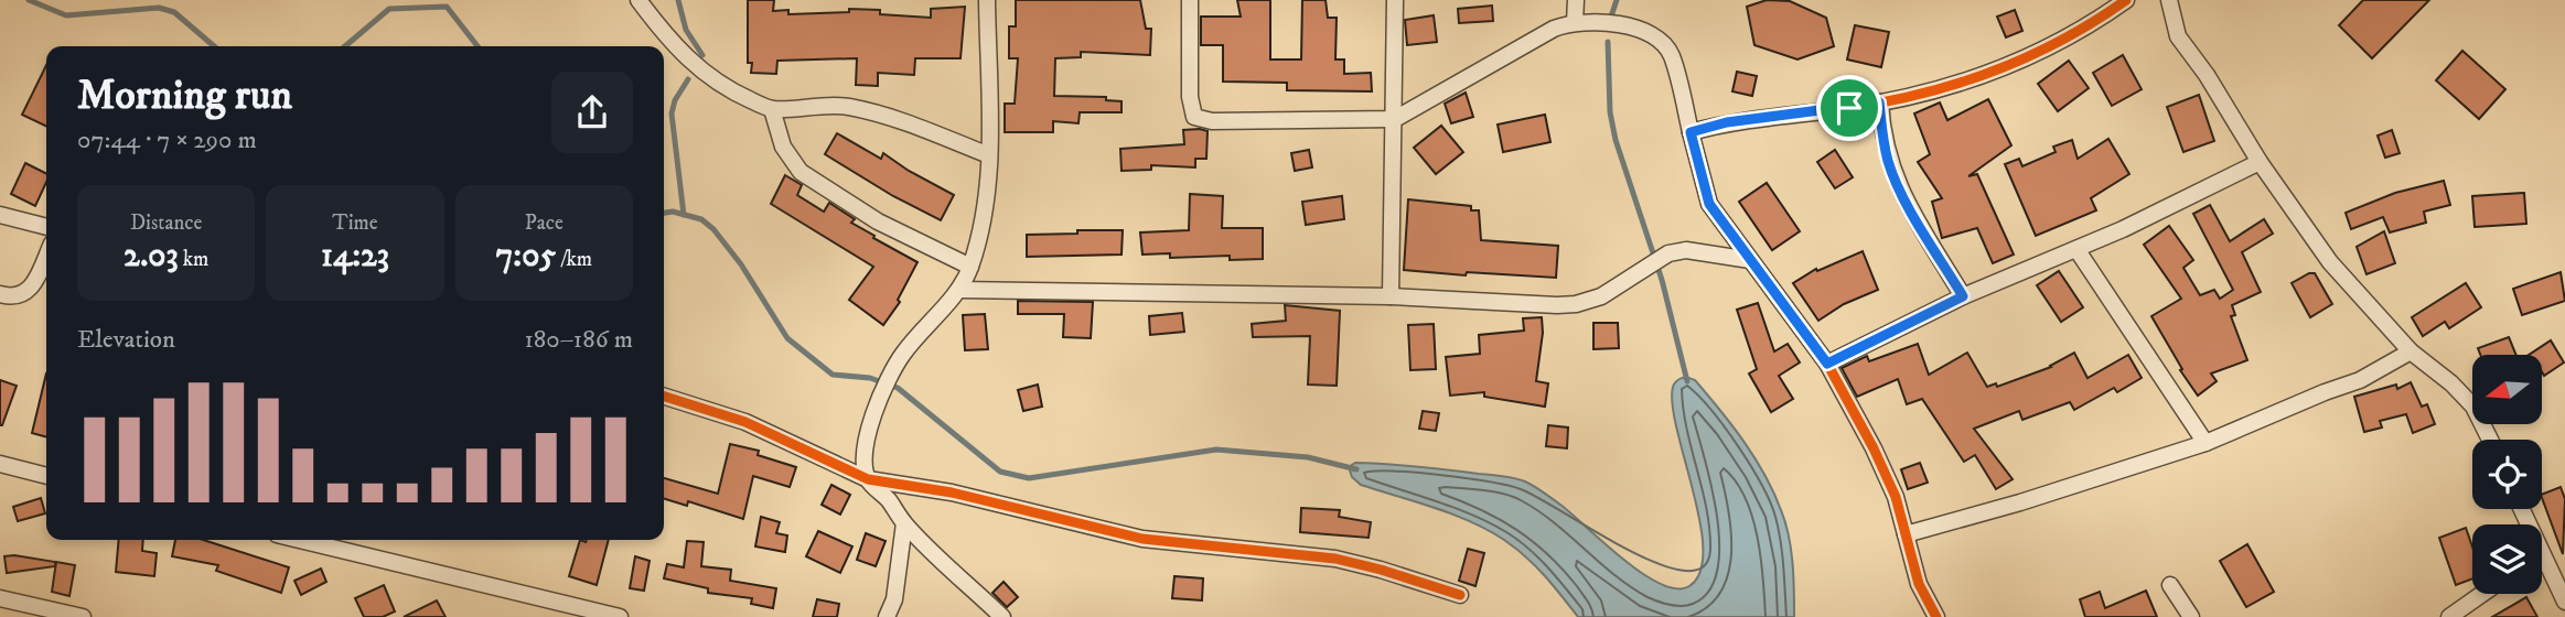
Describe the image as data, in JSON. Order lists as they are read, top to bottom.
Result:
{
  "north": "left",
  "page": {
    "heading": ["Morning run", "07:44 · 7 × 290 m"],
    "stats": [
      ["Distance", "2.03 km"],
      ["Time", "14:23"],
      ["Pace", "7:05 /km"]
    ],
    "chart": ["Elevation", "180–186 m"]
  }
}
